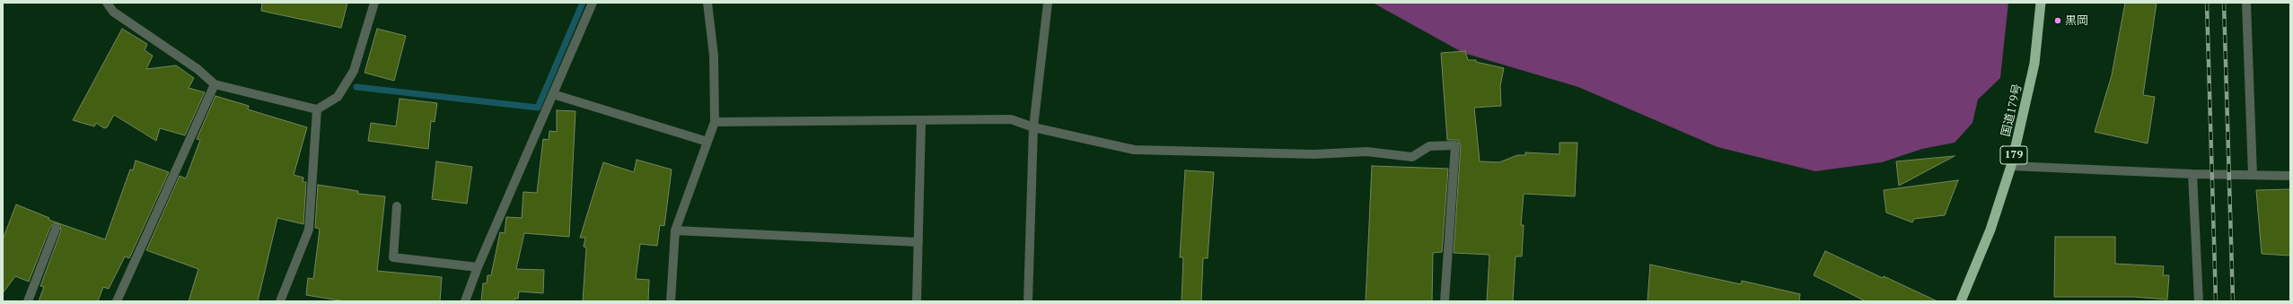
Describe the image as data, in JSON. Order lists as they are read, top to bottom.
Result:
{
  "streets": {
    "highway": ["国道179号", "179"]
  },
  "places": ["黒岡"]
}
